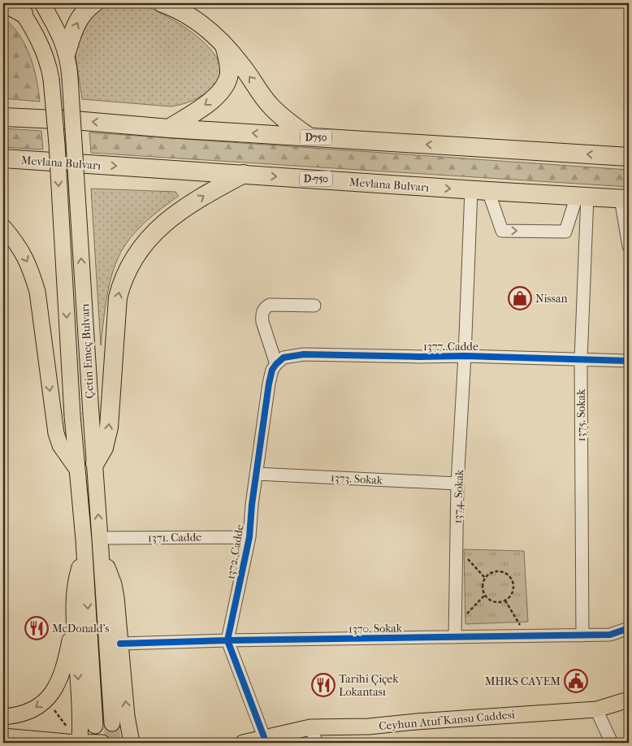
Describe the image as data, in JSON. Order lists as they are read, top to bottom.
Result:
{
  "streets": {
    "highway": ["D750", "Mevlana Bulvarı", "D-750"],
    "main road": ["Çetin Emeç Bulvarı", "Ceyhun Atuf Kansu Caddesi"],
    "street": [
      "1377. Cadde",
      "1375. Sokak",
      "1373. Sokak",
      "1374. Sokak",
      "1371. Cadde",
      "1372. Cadde",
      "1370. Sokak"
    ]
  },
  "crossings": [
    ["Mevlana Bulvarı", "1375. Sokak"],
    ["Mevlana Bulvarı", "1374. Sokak"],
    ["1377. Cadde", "1375. Sokak"],
    ["1377. Cadde", "1374. Sokak"],
    ["1377. Cadde", "1372. Cadde"],
    ["Çetin Emeç Bulvarı", "1371. Cadde"],
    ["Çetin Emeç Bulvarı", "1370. Sokak"],
    ["1375. Sokak", "1370. Sokak"],
    ["1373. Sokak", "1374. Sokak"],
    ["1373. Sokak", "1372. Cadde"],
    ["1374. Sokak", "1370. Sokak"],
    ["1371. Cadde", "1372. Cadde"],
    ["1372. Cadde", "1370. Sokak"]
  ],
  "places": {
    "shop": ["Nissan"],
    "restaurant": ["McDonald's", "Tarihi Çiçek Lokantası"],
    "public building": ["MHRS CAYEM"]
  }
}
